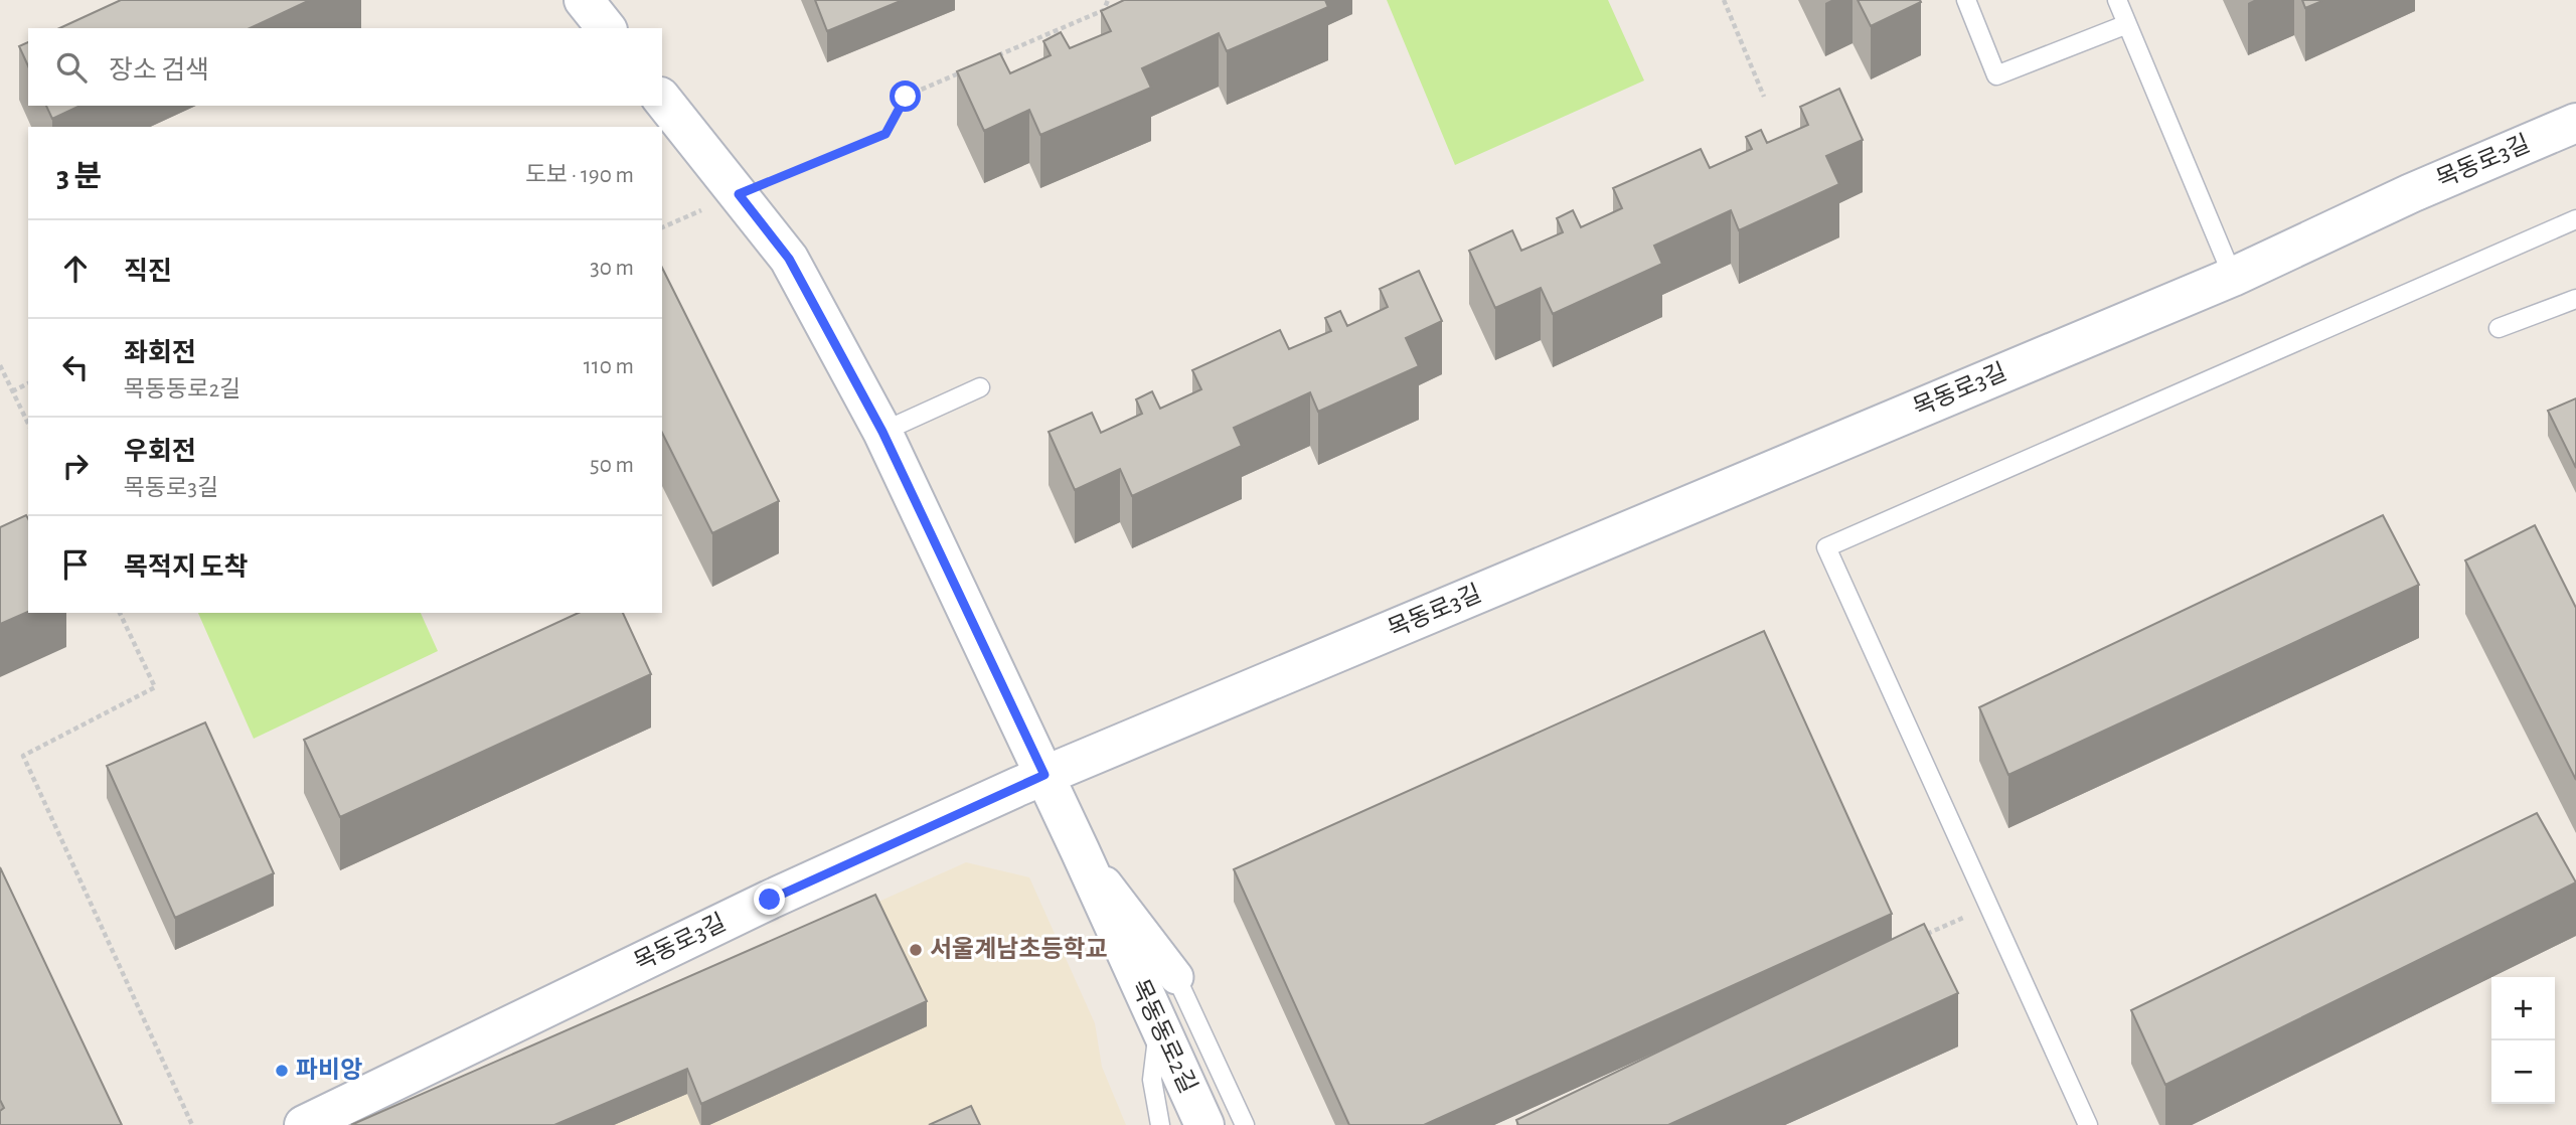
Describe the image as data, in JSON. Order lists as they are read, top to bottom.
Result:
{
  "streets": {
    "street": ["목동로3길", "목동동로2길"]
  },
  "crossings": [
    ["목동로3길", "목동동로2길"]
  ],
  "places": ["서울계남초등학교", "파비앙"],
  "page": {
    "search": "장소 검색",
    "heading": ["3 분", "도보 · 190 m"],
    "list": [
      ["직진", "30 m"],
      ["좌회전", "목동동로2길", "110 m"],
      ["우회전", "목동로3길", "50 m"],
      "목적지 도착"
    ],
    "map_buttons": ["+", "−"]
  }
}
